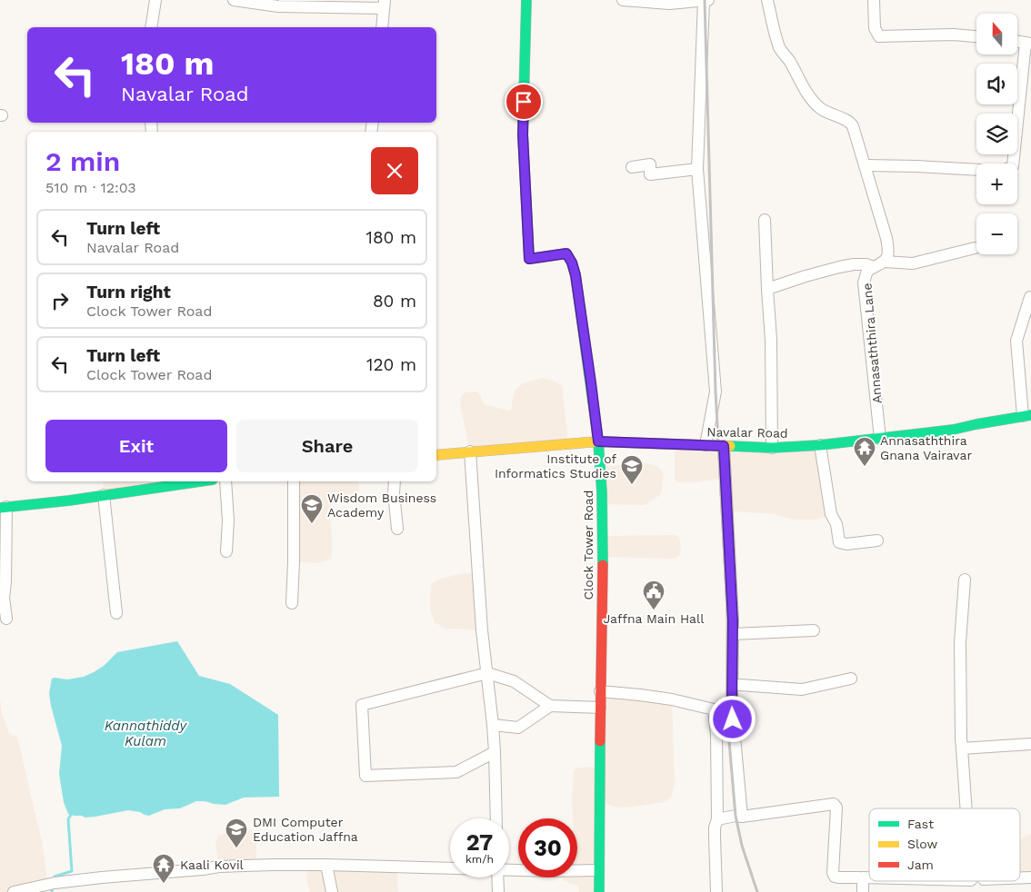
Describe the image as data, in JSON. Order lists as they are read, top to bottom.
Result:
{
  "streets": {
    "street": ["Annasaththira Lane", "Navalar Road", "Clock Tower Road"]
  },
  "crossings": [
    ["Annasaththira Lane", "Navalar Road"],
    ["Navalar Road", "Clock Tower Road"]
  ],
  "water": ["Kannathiddy Kulam"],
  "places": {
    "temple": ["Annasaththira Gnana Vairavar", "Kaali Kovil"],
    "school or university": ["Institute of Informatics Studies", "Wisdom Business Academy", "DMI Computer Education Jaffna"],
    "public building": ["Jaffna Main Hall"]
  },
  "legend": ["Fast", "Slow", "Jam"],
  "north": "top",
  "page": {
    "map_buttons": ["+", "−"],
    "turn": ["180 m", "Navalar Road"],
    "heading": ["2 min", "510 m · 12:03"],
    "list": [
      {
        "name": "Turn left",
        "note": "Navalar Road",
        "value": "180 m"
      },
      {
        "name": "Turn right",
        "note": "Clock Tower Road",
        "value": "80 m"
      },
      {
        "name": "Turn left",
        "note": "Clock Tower Road",
        "value": "120 m"
      }
    ],
    "buttons": ["Exit", "Share"],
    "speed": "27 km/h",
    "limit": "30"
  }
}
